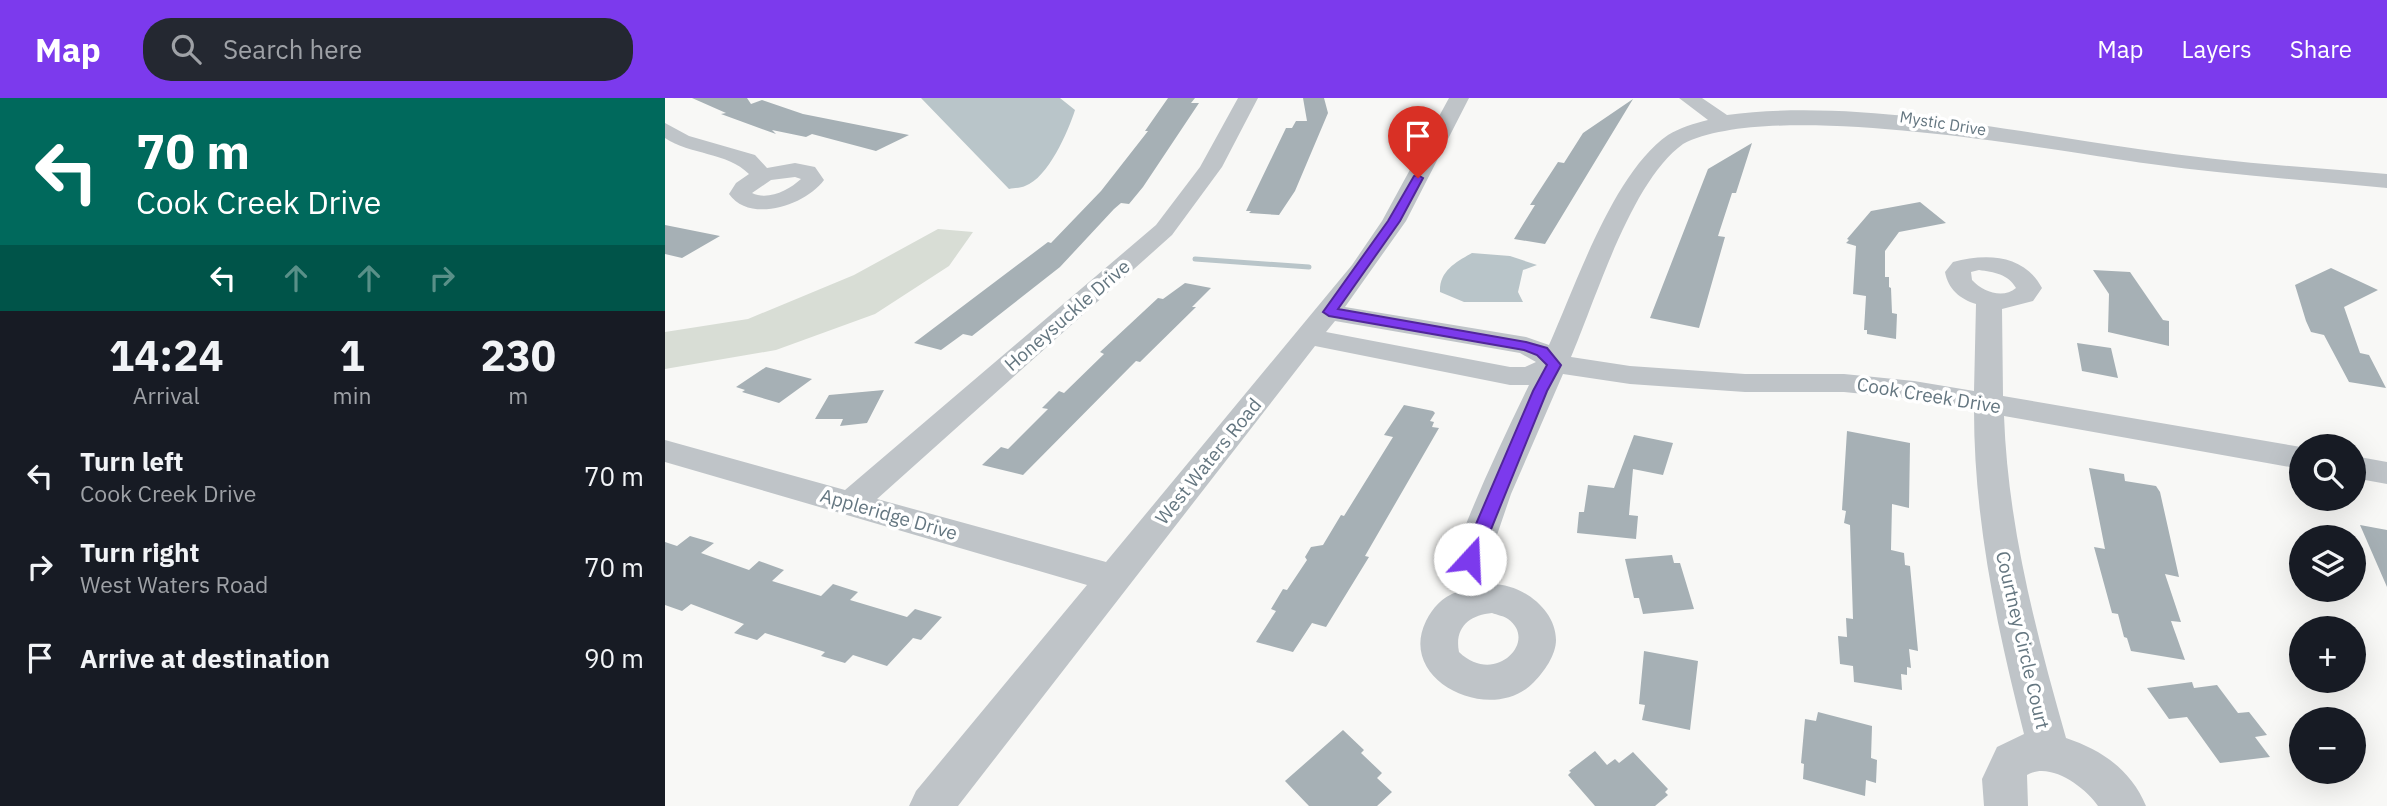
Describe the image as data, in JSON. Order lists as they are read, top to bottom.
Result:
{
  "streets": {
    "street": [
      "Mystic Drive",
      "Honeysuckle Drive",
      "Cook Creek Drive",
      "West Waters Road",
      "Appleridge Drive",
      "Courtney Circle Court"
    ]
  },
  "crossings": [
    ["Mystic Drive", "Cook Creek Drive"],
    ["Honeysuckle Drive", "Appleridge Drive"],
    ["Cook Creek Drive", "West Waters Road"],
    ["Cook Creek Drive", "Courtney Circle Court"],
    ["West Waters Road", "Appleridge Drive"]
  ],
  "page": {
    "header": "Map",
    "search": "Search here",
    "nav": ["Map", "Layers", "Share"],
    "turn": ["70 m", "Cook Creek Drive"],
    "eta": [
      "14:24",
      "Arrival",
      "1",
      "min",
      "230",
      "m"
    ],
    "list": [
      {
        "name": "Turn left",
        "note": "Cook Creek Drive",
        "value": "70 m"
      },
      {
        "name": "Turn right",
        "note": "West Waters Road",
        "value": "70 m"
      },
      {
        "name": "Arrive at destination",
        "value": "90 m"
      }
    ],
    "map_buttons": ["+", "−"]
  }
}
